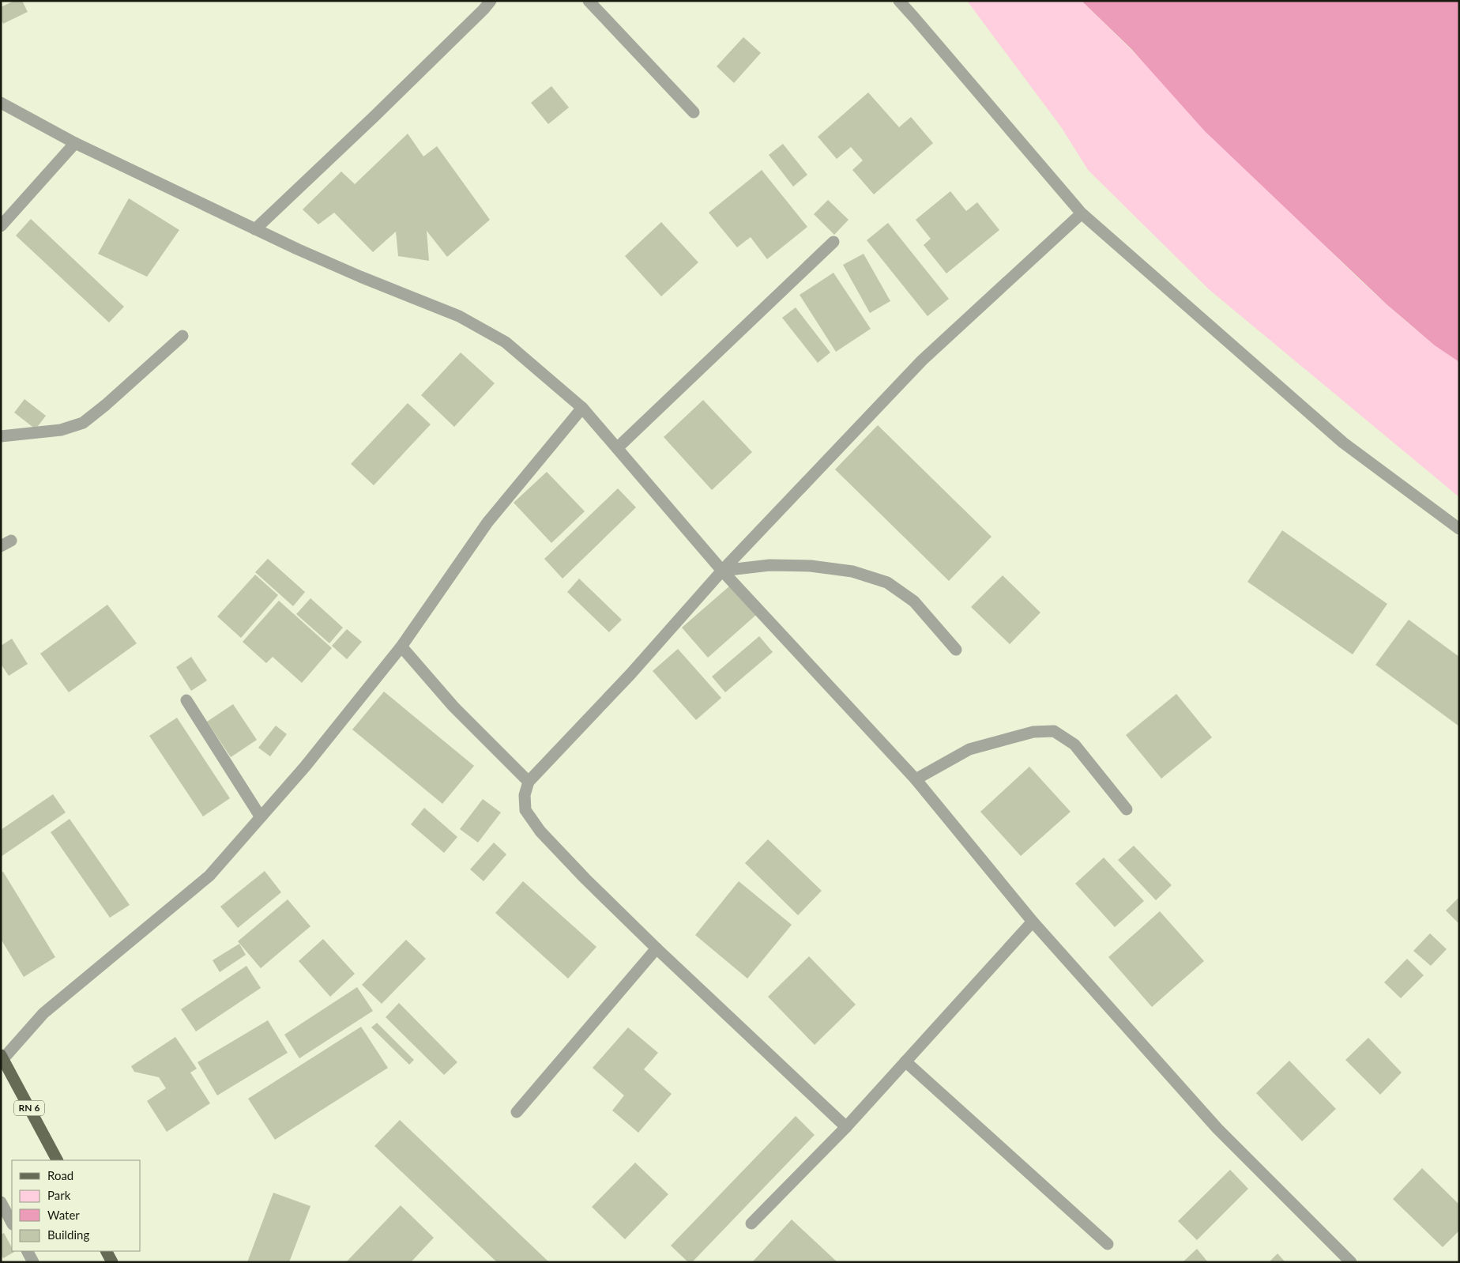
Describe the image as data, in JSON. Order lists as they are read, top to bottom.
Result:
{
  "streets": {
    "main road": ["RN 6"]
  },
  "legend": [
    "Road",
    "Park",
    "Water",
    "Building"
  ]
}
